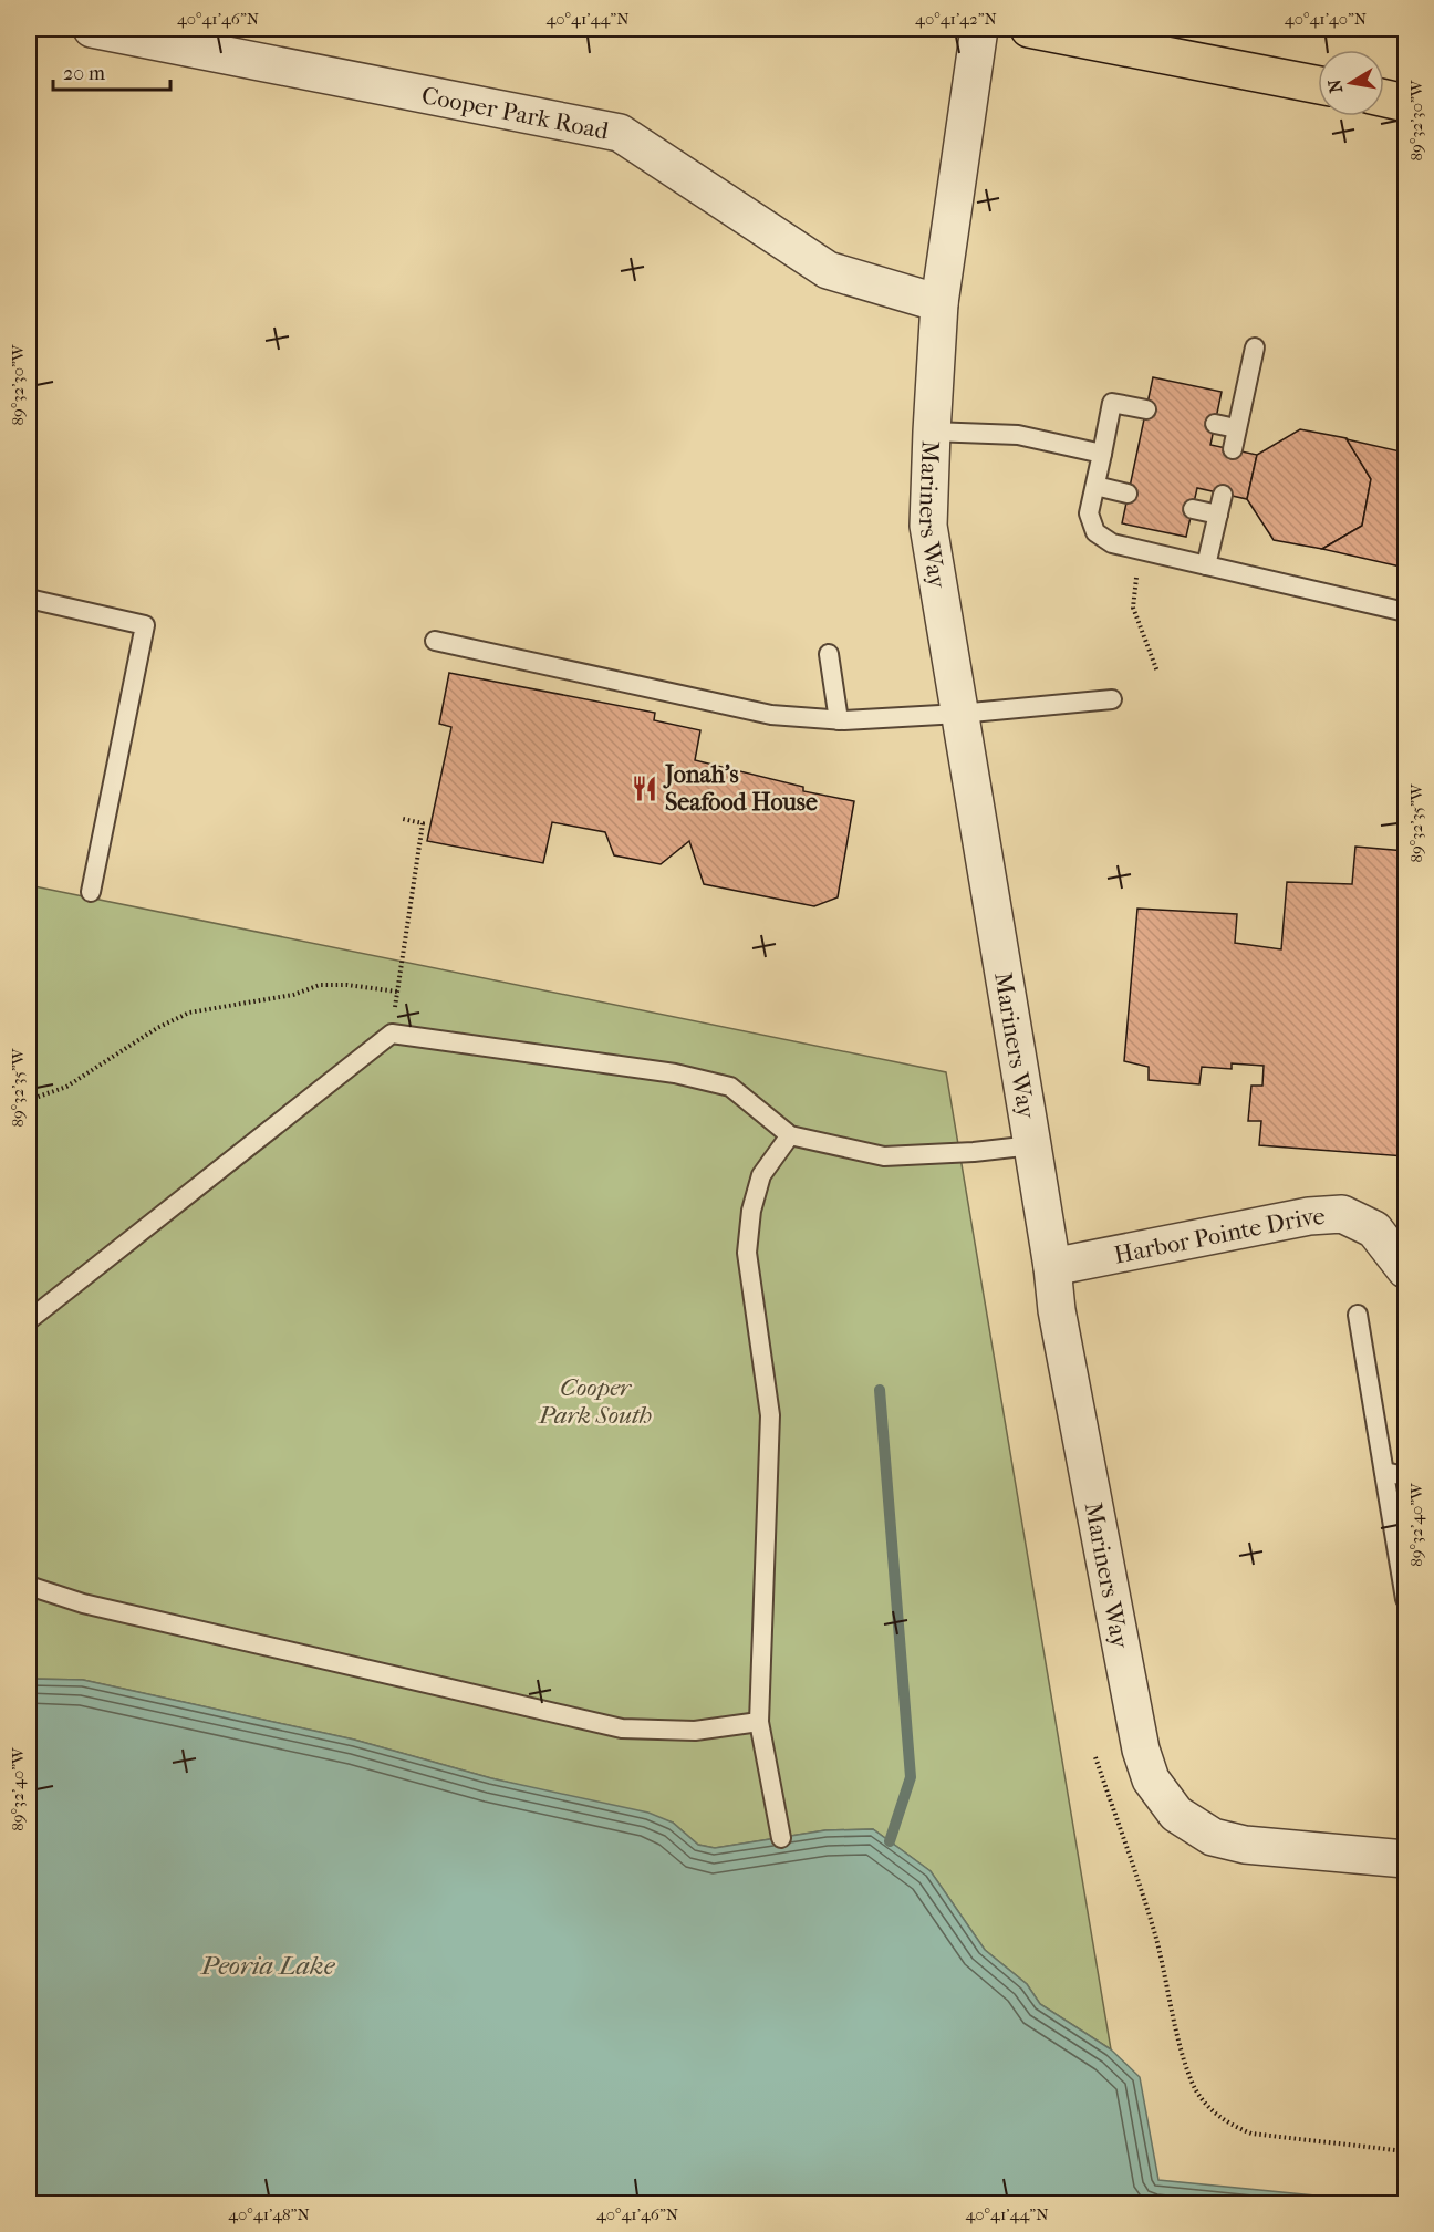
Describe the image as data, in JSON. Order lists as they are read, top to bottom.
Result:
{
  "streets": {
    "street": ["Cooper Park Road", "Mariners Way", "Harbor Pointe Drive"]
  },
  "crossings": [
    ["Cooper Park Road", "Mariners Way"],
    ["Mariners Way", "Harbor Pointe Drive"]
  ],
  "water": ["Peoria Lake"],
  "parks": ["Cooper Park South"],
  "places": {
    "restaurant": ["Jonah's Seafood House"]
  },
  "scale_bar": "20 m",
  "north": "left",
  "coordinates": [
    "40°41'46\"N",
    "40°41'44\"N",
    "40°41'42\"N",
    "40°41'40\"N",
    "89°32'30\"W",
    "89°32'35\"W",
    "89°32'40\"W",
    "40°41'48\"N"
  ]
}
